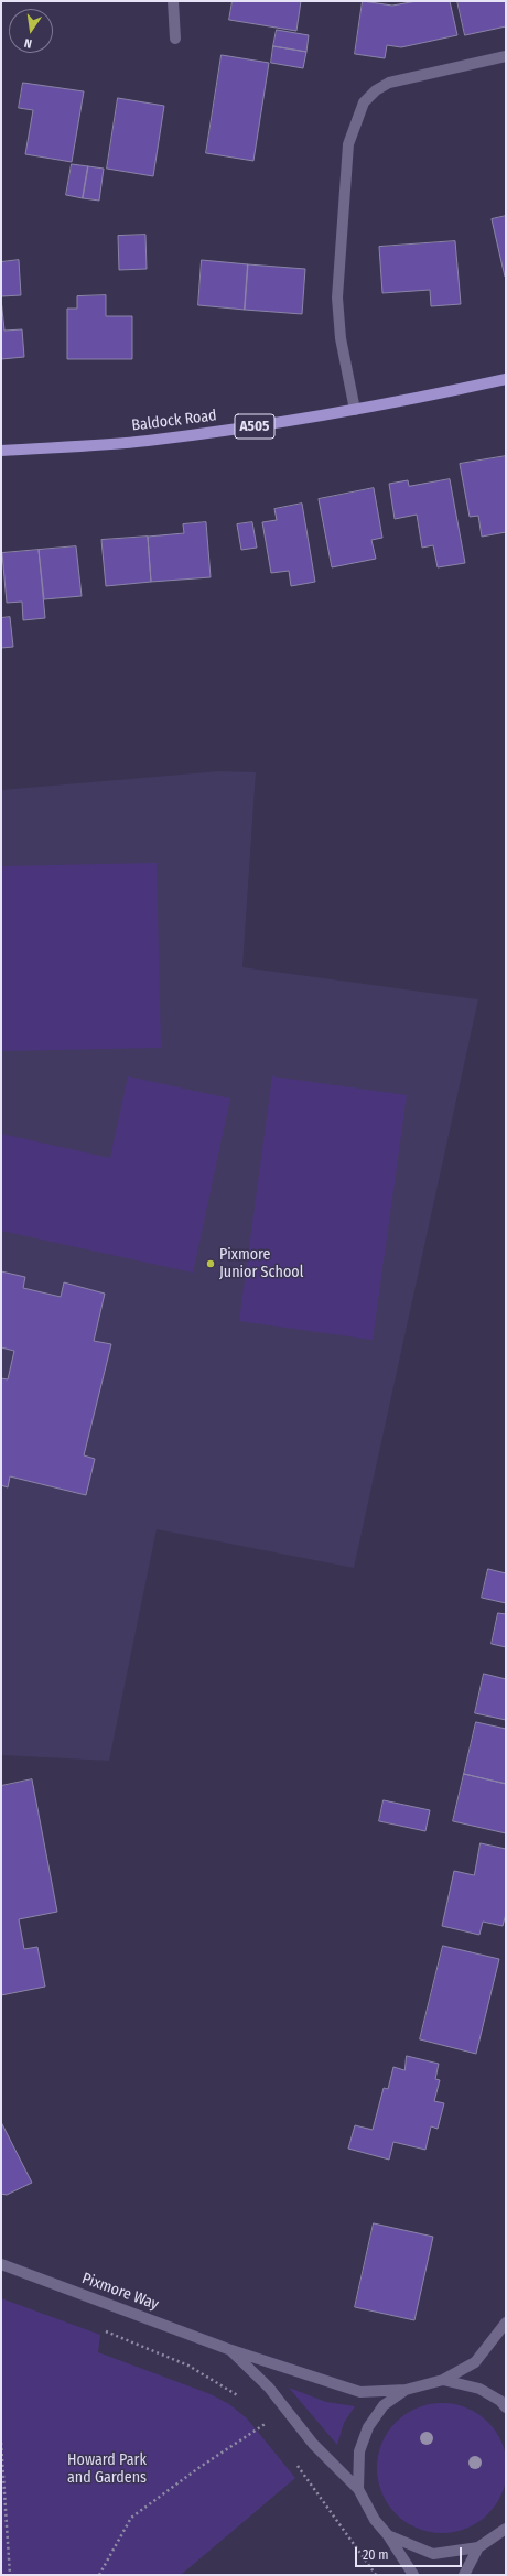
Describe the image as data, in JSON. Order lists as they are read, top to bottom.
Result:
{
  "streets": {
    "main road": ["Baldock Road", "A505"],
    "street": ["Pixmore Way"]
  },
  "parks": ["Howard Park and Gardens"],
  "places": ["Pixmore Junior School"],
  "scale_bar": "20 m",
  "north": "bottom"
}
